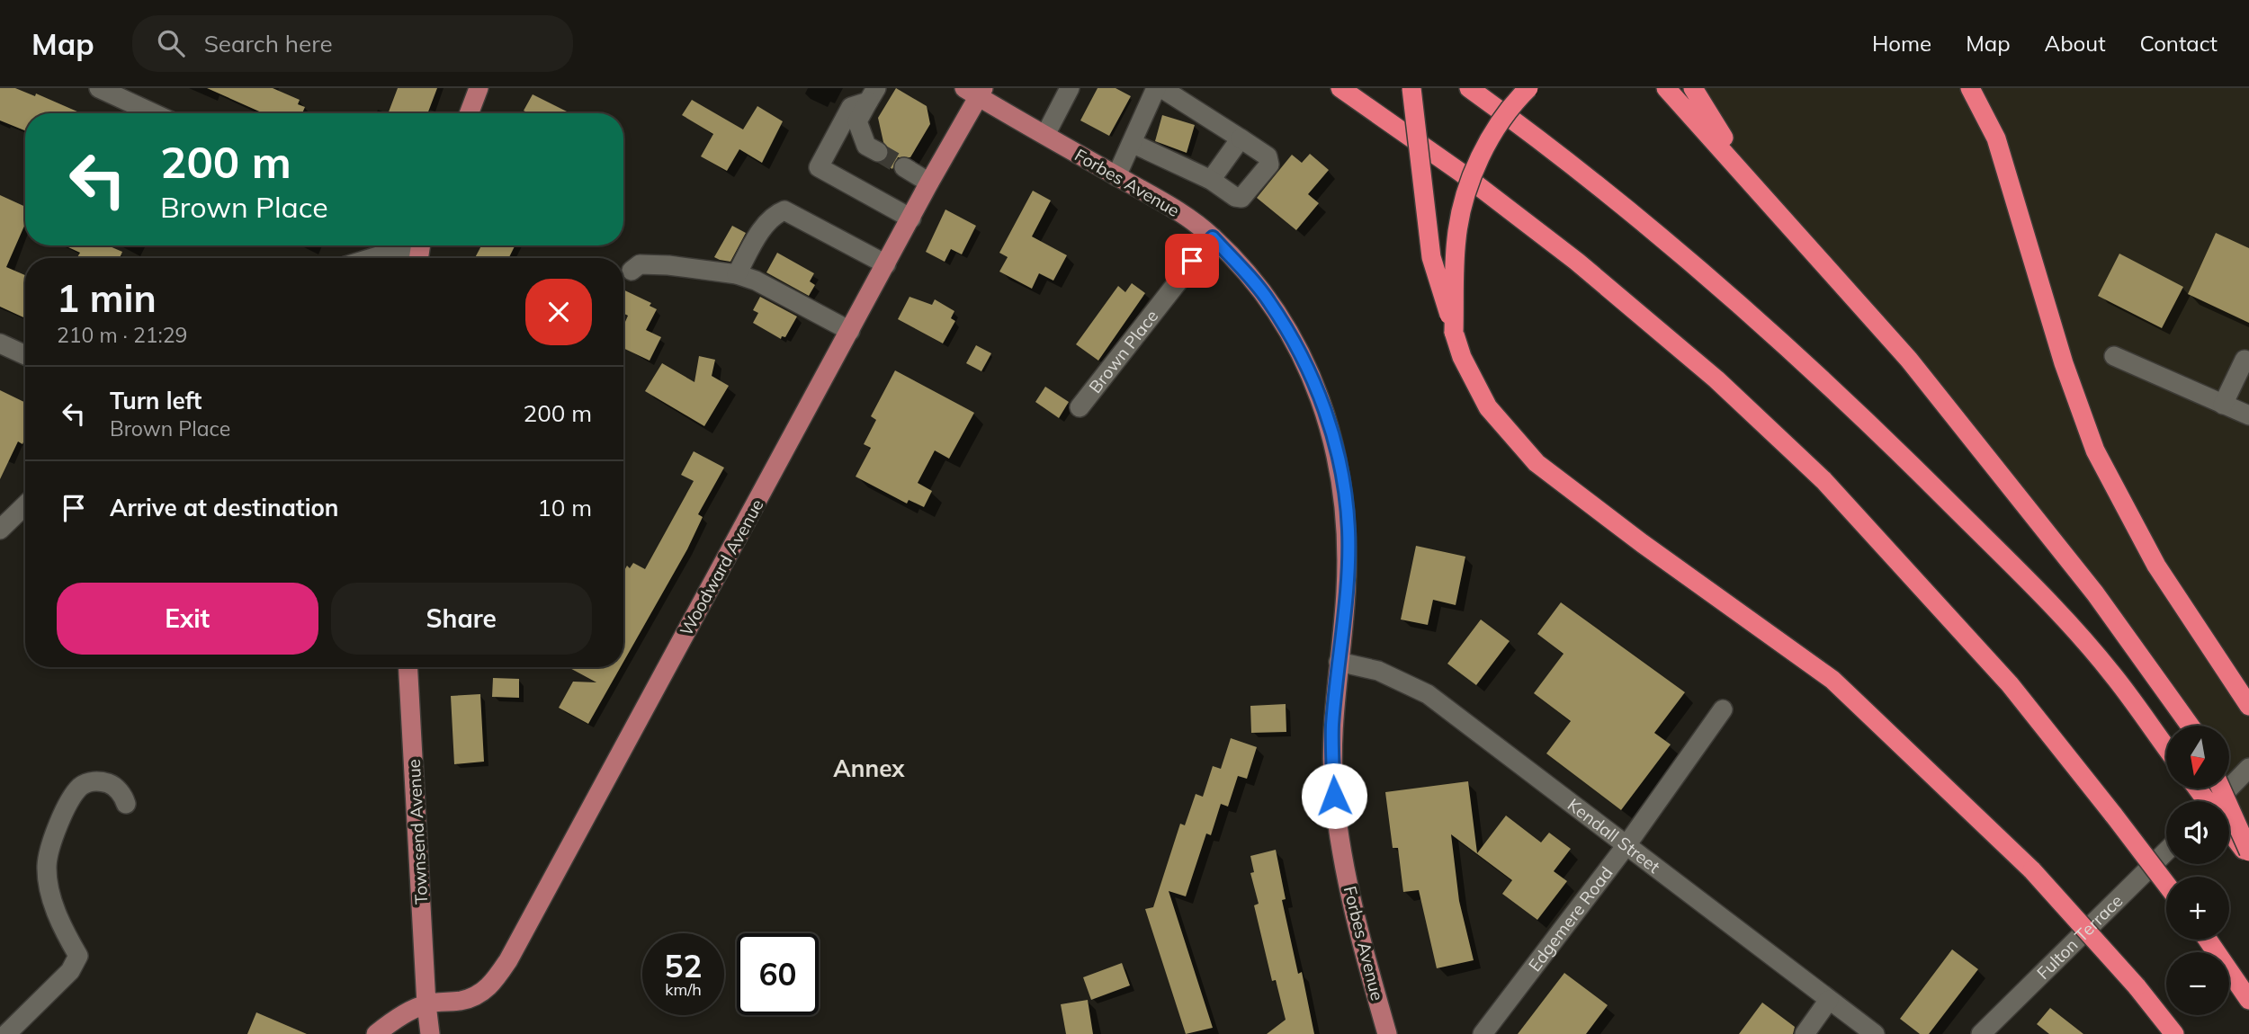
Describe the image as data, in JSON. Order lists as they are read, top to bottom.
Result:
{
  "streets": {
    "main road": ["Forbes Avenue", "Woodward Avenue", "Townsend Avenue"],
    "street": [
      "Brown Place",
      "Kendall Street",
      "Edgemere Road",
      "Fulton Terrace"
    ]
  },
  "crossings": [
    ["Forbes Avenue", "Brown Place"],
    ["Forbes Avenue", "Woodward Avenue"],
    ["Forbes Avenue", "Kendall Street"],
    ["Woodward Avenue", "Townsend Avenue"],
    ["Kendall Street", "Edgemere Road"]
  ],
  "districts": ["Annex"],
  "north": "bottom",
  "page": {
    "header": "Map",
    "search": "Search here",
    "nav": [
      "Home",
      "Map",
      "About",
      "Contact"
    ],
    "turn": ["200 m", "Brown Place"],
    "heading": ["1 min", "210 m · 21:29"],
    "list": [
      {
        "name": "Turn left",
        "note": "Brown Place",
        "value": "200 m"
      },
      {
        "name": "Arrive at destination",
        "value": "10 m"
      }
    ],
    "buttons": ["Exit", "Share"],
    "map_buttons": ["+", "−"],
    "speed": "52 km/h",
    "limit": "60"
  }
}
